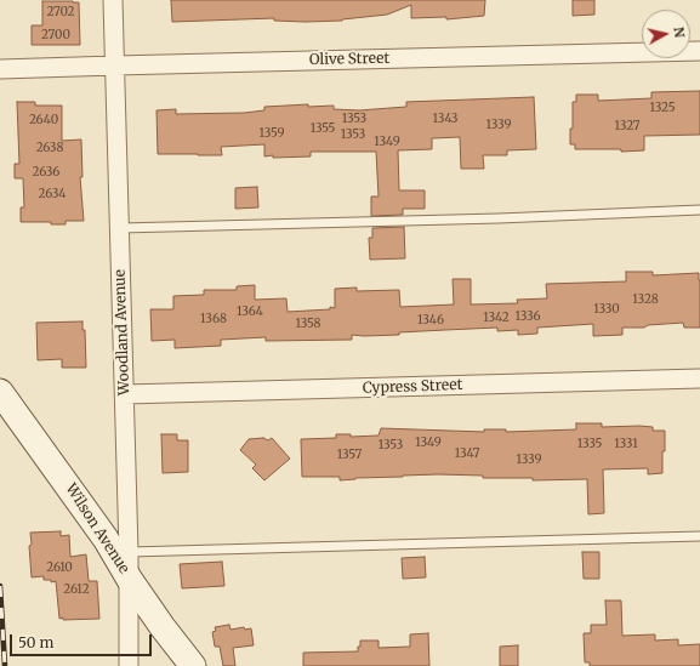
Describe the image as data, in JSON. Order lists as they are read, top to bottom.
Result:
{
  "streets": {
    "street": [
      "Olive Street",
      "Woodland Avenue",
      "Cypress Street",
      "Wilson Avenue"
    ]
  },
  "crossings": [
    ["Olive Street", "Woodland Avenue"],
    ["Woodland Avenue", "Cypress Street"],
    ["Woodland Avenue", "Wilson Avenue"]
  ],
  "house_numbers": [
    "2702",
    "2700",
    "1325",
    "1353",
    "1343",
    "2640",
    "1339",
    "1327",
    "1355",
    "1359",
    "1353",
    "1349",
    "2638",
    "2636",
    "2634",
    "1328",
    "1330",
    "1364",
    "1336",
    "1342",
    "1368",
    "1346",
    "1358",
    "1349",
    "1335",
    "1331",
    "1353",
    "1347",
    "1357",
    "1339",
    "2610",
    "2612"
  ],
  "scale_bar": "50 m",
  "north": "right"
}
